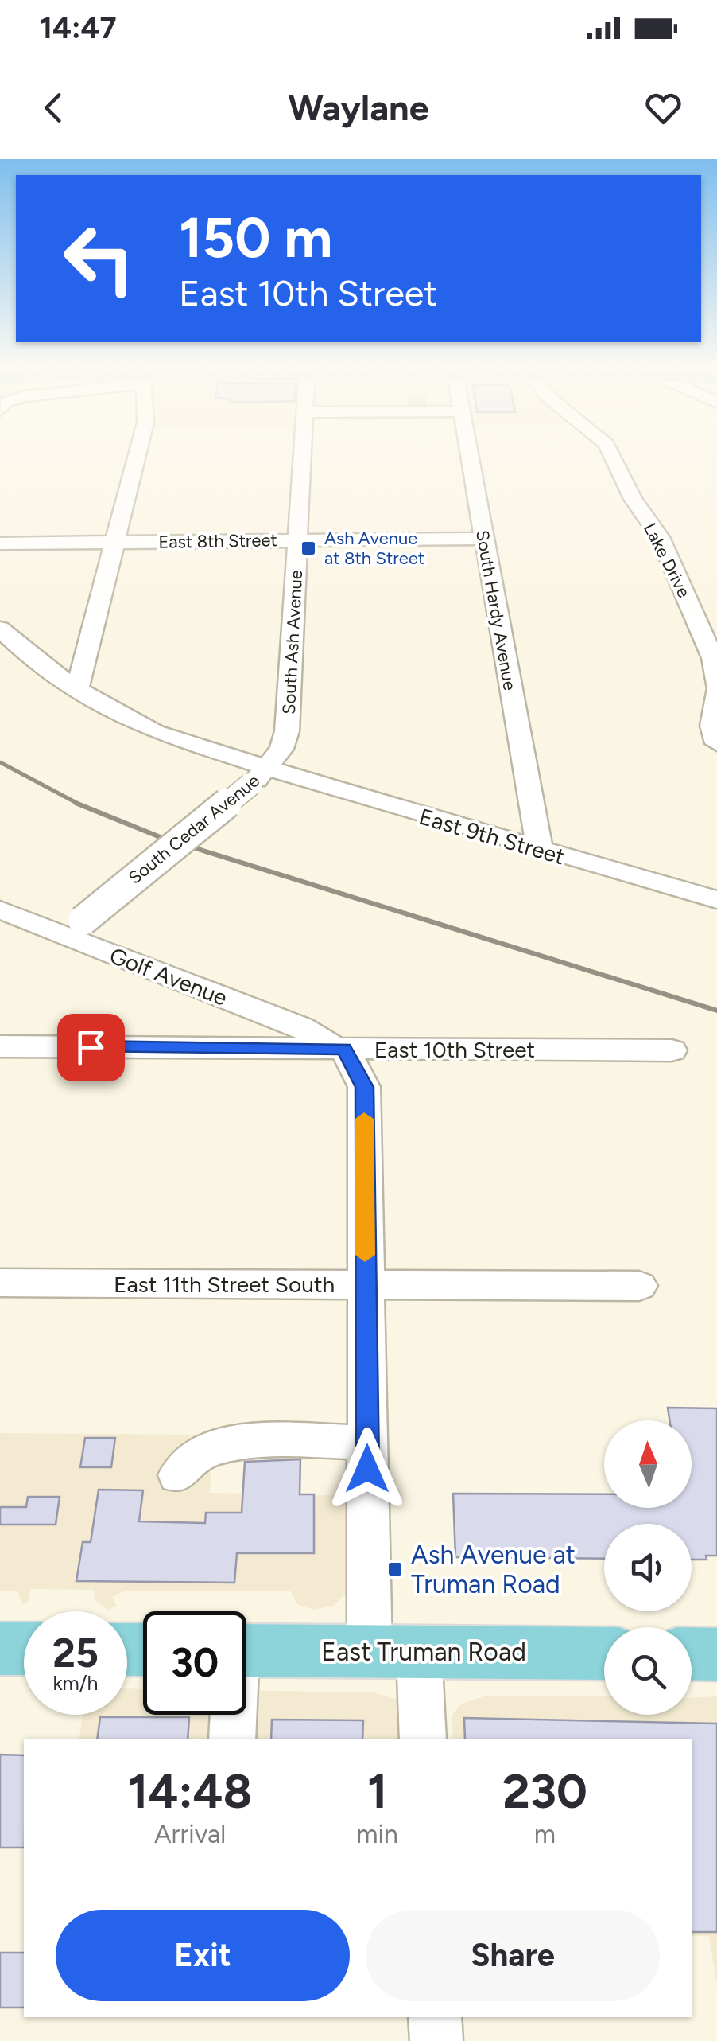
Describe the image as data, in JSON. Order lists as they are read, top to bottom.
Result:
{
  "streets": {
    "main road": ["East Truman Road"],
    "street": [
      "East 8th Street",
      "Lake Drive",
      "South Hardy Avenue",
      "South Ash Avenue",
      "South Cedar Avenue",
      "East 9th Street",
      "Golf Avenue",
      "East 10th Street",
      "East 11th Street South"
    ]
  },
  "crossings": [
    ["East 8th Street", "South Hardy Avenue"],
    ["East 8th Street", "South Ash Avenue"],
    ["South Hardy Avenue", "East 9th Street"],
    ["South Ash Avenue", "South Cedar Avenue"],
    ["South Ash Avenue", "East 9th Street"],
    ["South Cedar Avenue", "East 9th Street"],
    ["South Cedar Avenue", "Golf Avenue"],
    ["Golf Avenue", "East 10th Street"]
  ],
  "places": {
    "transit": ["Ash Avenue at 8th Street", "Ash Avenue at Truman Road"]
  },
  "north": "top",
  "page": {
    "status": "14:47",
    "header": "Waylane",
    "turn": ["150 m", "East 10th Street"],
    "speed": "25 km/h",
    "limit": "30",
    "eta": [
      "14:48",
      "Arrival",
      "1",
      "min",
      "230",
      "m"
    ],
    "buttons": ["Exit", "Share"]
  }
}
